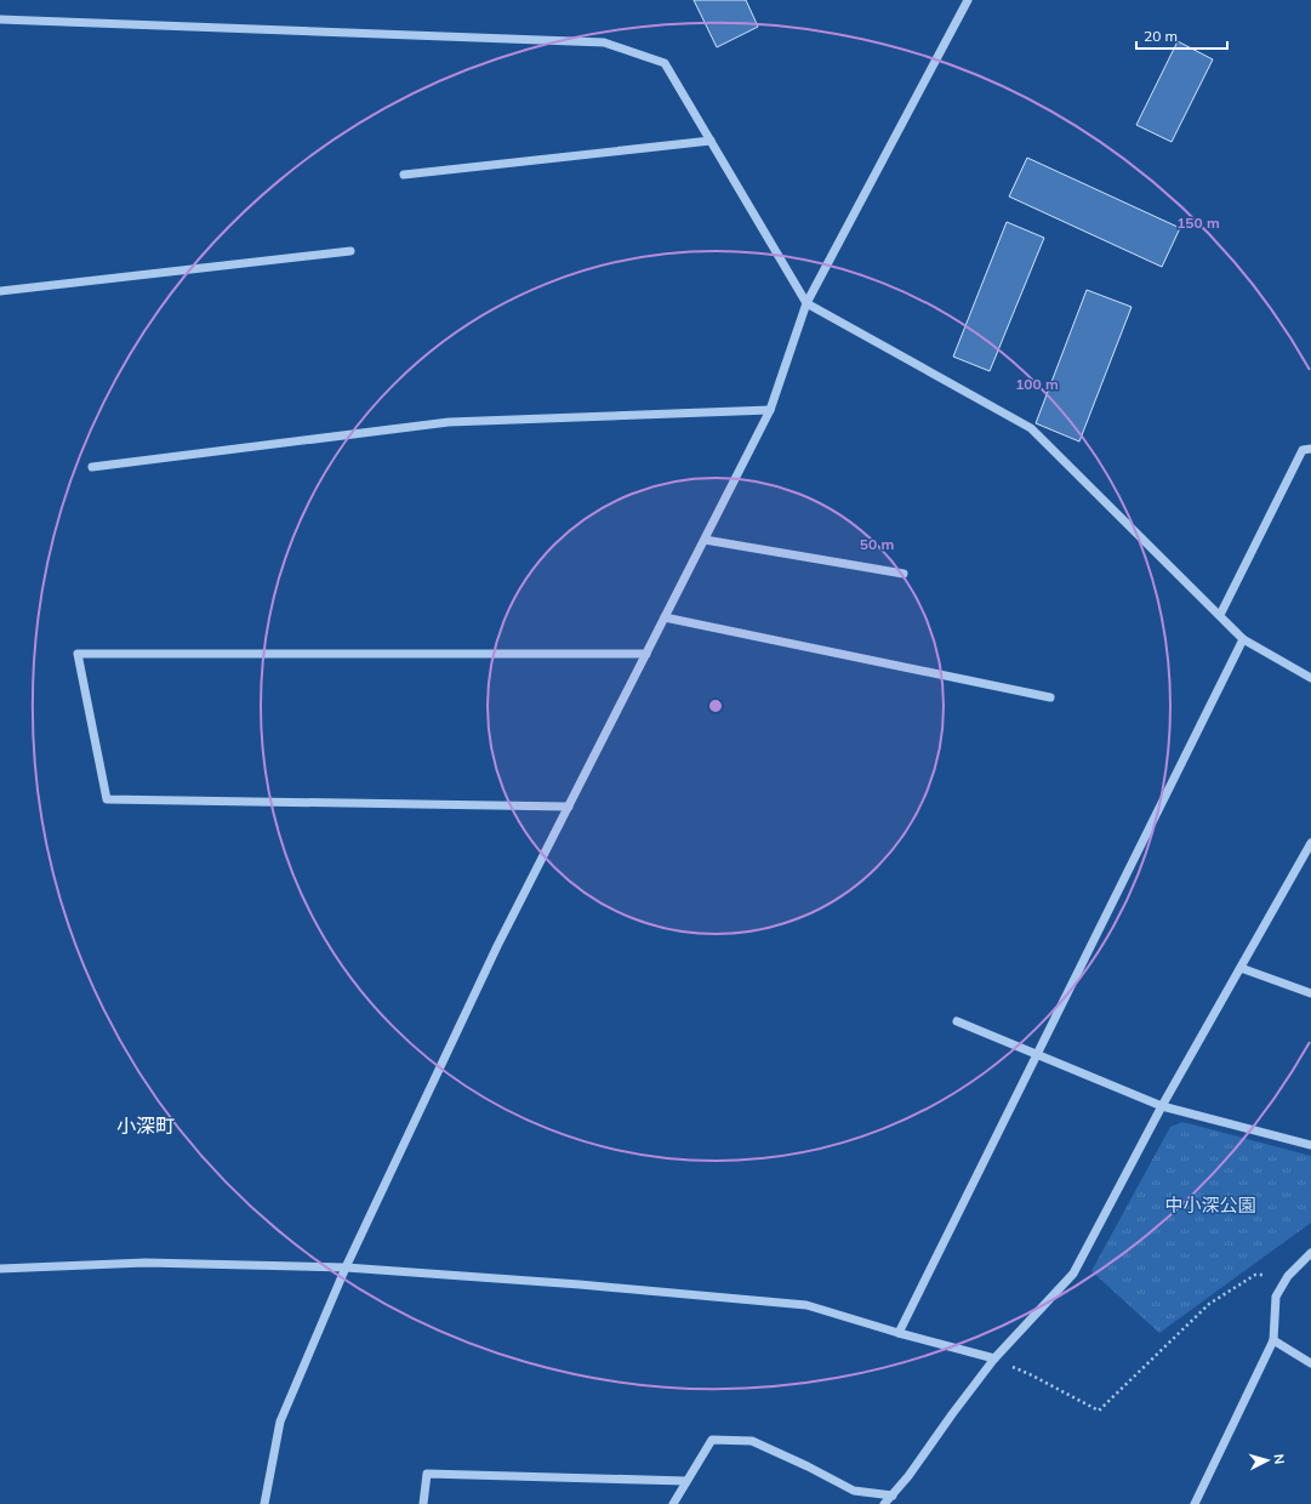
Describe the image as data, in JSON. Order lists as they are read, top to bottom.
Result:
{
  "districts": ["小深町"],
  "parks": ["中小深公園"],
  "scale_bar": "20 m",
  "north": "right",
  "rings": ["150 m", "100 m", "50 m"]
}
